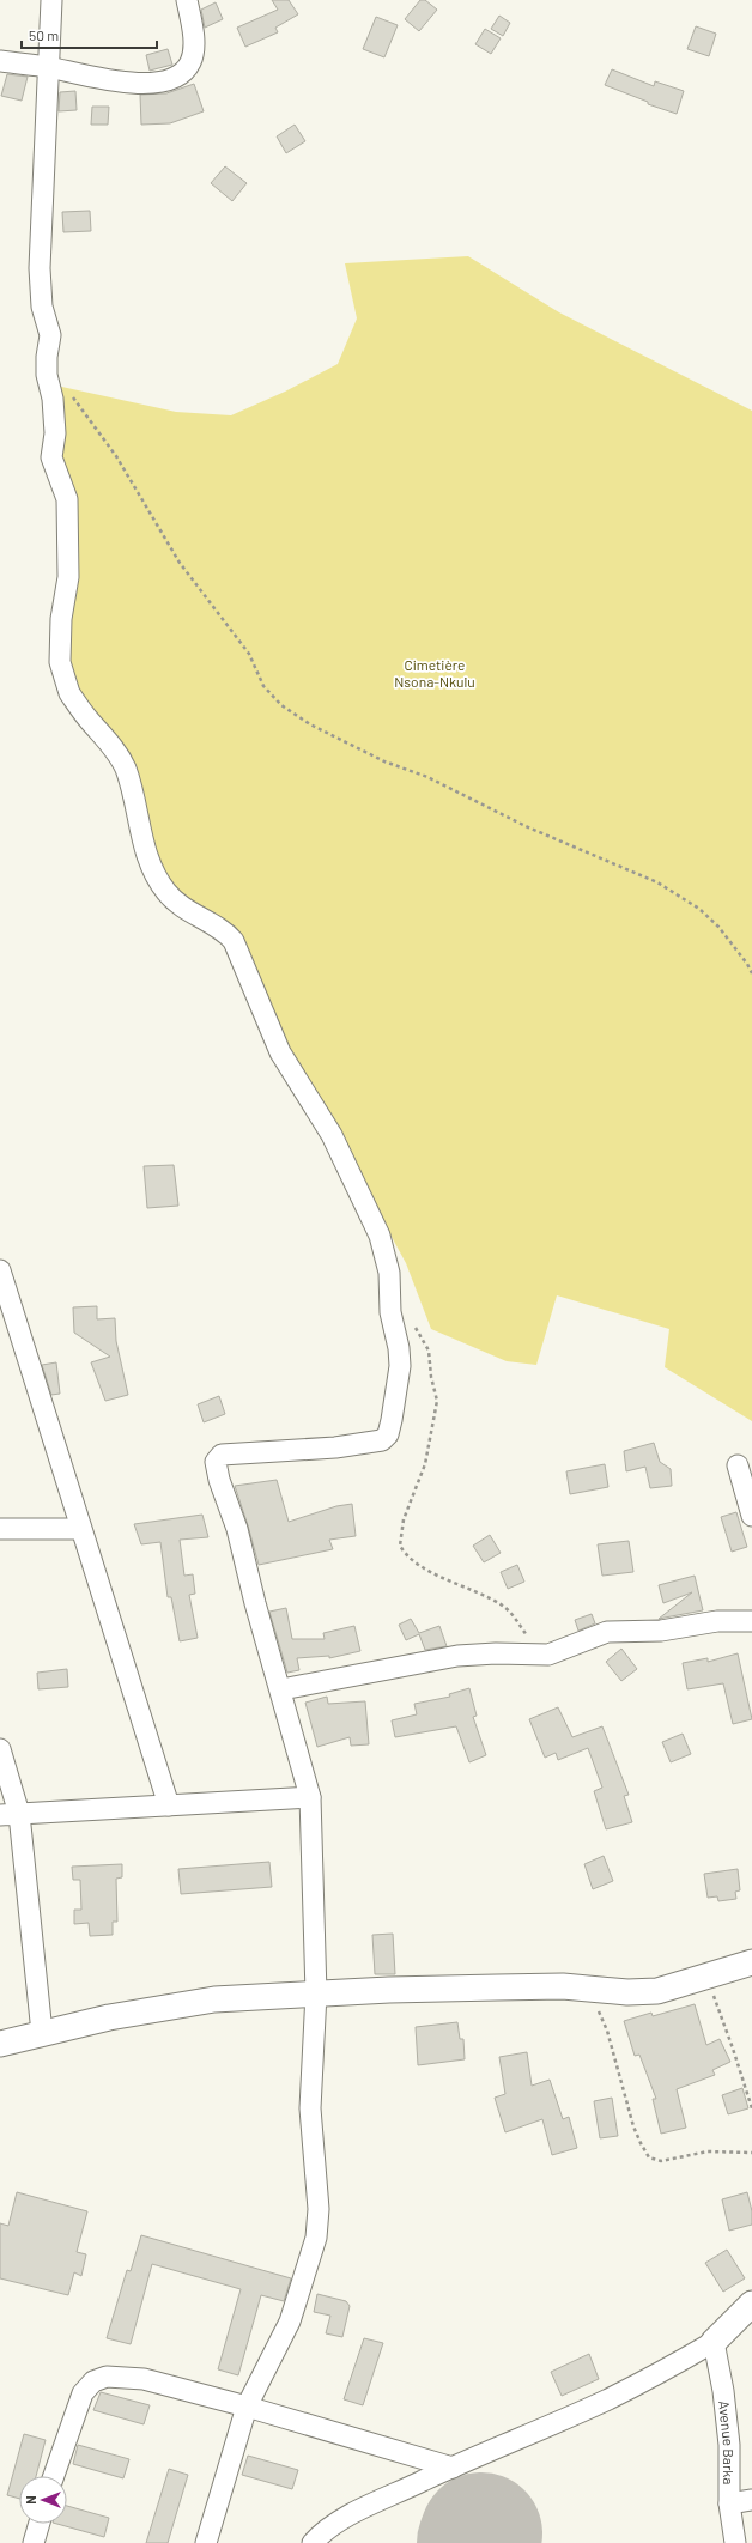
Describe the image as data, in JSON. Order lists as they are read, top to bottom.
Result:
{
  "streets": {
    "street": ["Avenue Barka"]
  },
  "parks": ["Cimetière Nsona-Nkulu"],
  "scale_bar": "50 m",
  "north": "left"
}
